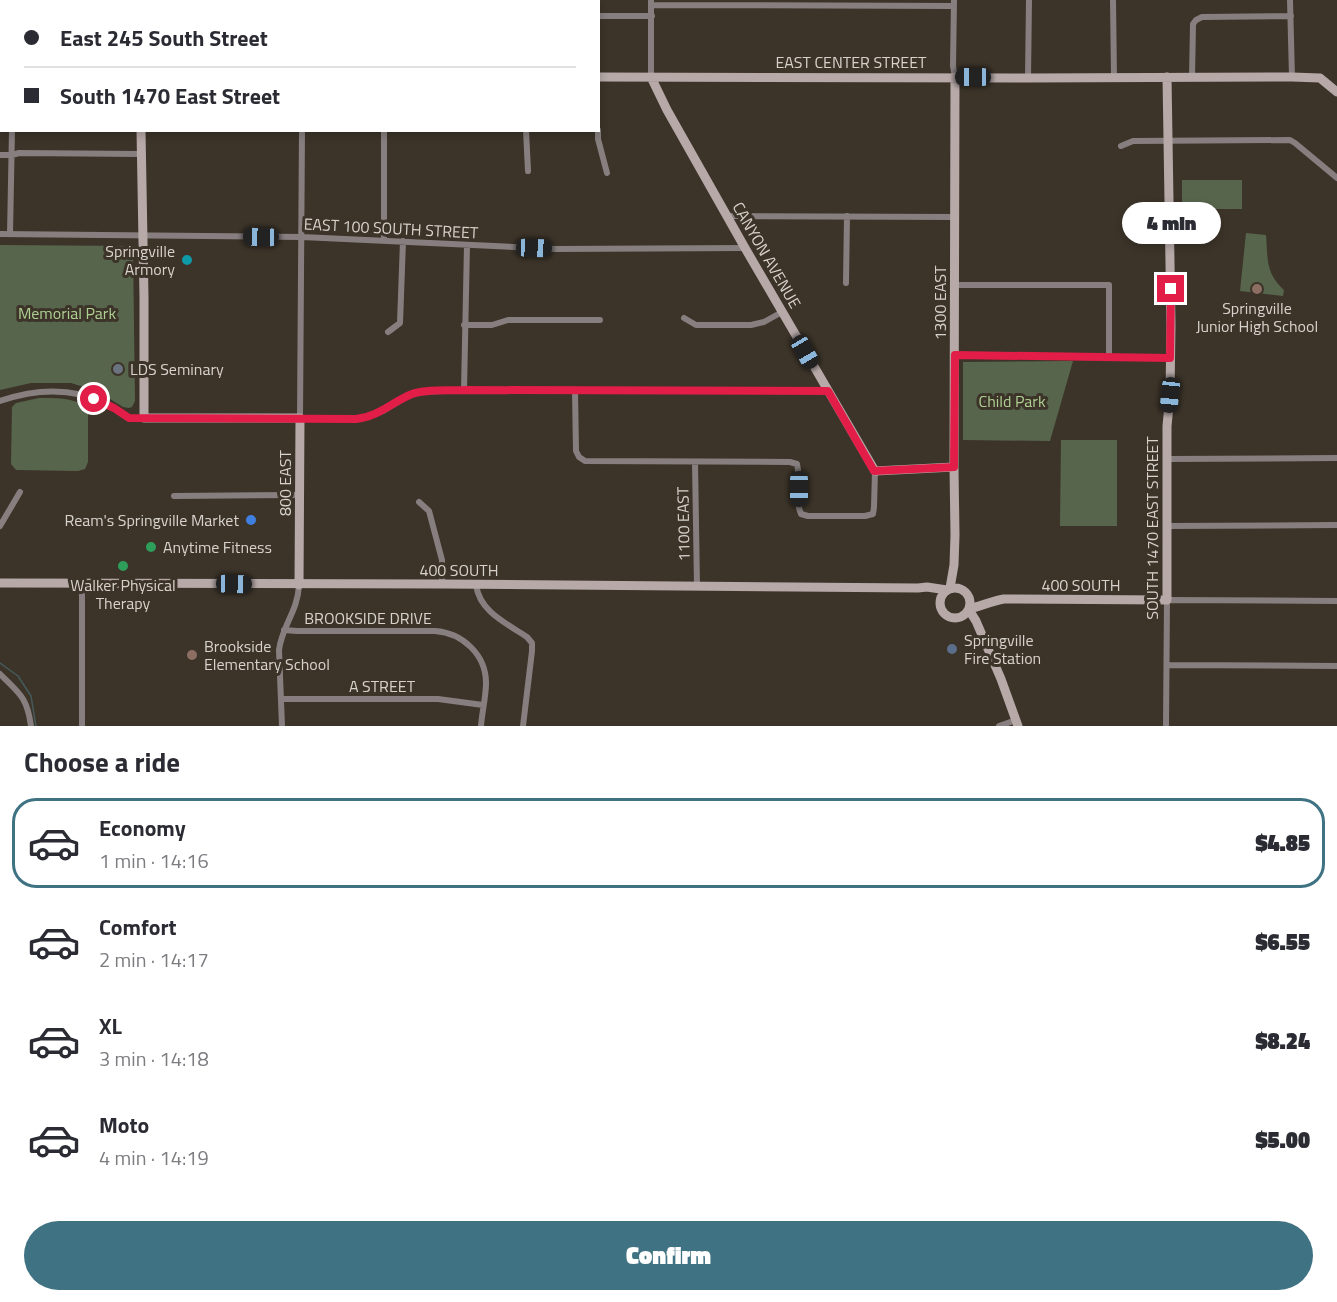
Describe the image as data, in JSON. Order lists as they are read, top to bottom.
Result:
{
  "streets": {
    "street": [
      "EAST CENTER STREET",
      "EAST 100 SOUTH STREET",
      "CANYON AVENUE",
      "1300 EAST",
      "800 EAST",
      "1100 EAST",
      "SOUTH 1470 EAST STREET",
      "400 SOUTH",
      "BROOKSIDE DRIVE",
      "A STREET"
    ]
  },
  "crossings": [
    ["EAST CENTER STREET", "CANYON AVENUE"],
    ["EAST CENTER STREET", "1300 EAST"],
    ["EAST CENTER STREET", "SOUTH 1470 EAST STREET"],
    ["EAST 100 SOUTH STREET", "CANYON AVENUE"],
    ["1300 EAST", "400 SOUTH"],
    ["800 EAST", "400 SOUTH"],
    ["800 EAST", "BROOKSIDE DRIVE"],
    ["1100 EAST", "400 SOUTH"],
    ["SOUTH 1470 EAST STREET", "400 SOUTH"],
    ["400 SOUTH", "BROOKSIDE DRIVE"],
    ["BROOKSIDE DRIVE", "A STREET"]
  ],
  "parks": ["Memorial Park", "Child Park"],
  "places": [
    "Springville Armory",
    "Springville Junior High School",
    "LDS Seminary",
    "Ream's Springville Market",
    "Anytime Fitness",
    "Walker Physical Therapy",
    "Springville Fire Station",
    "Brookside Elementary School"
  ],
  "page": {
    "banner": ["East 245 South Street", "South 1470 East Street"],
    "bubble": "4 min",
    "heading": "Choose a ride",
    "list": [
      {
        "name": "Economy",
        "note": "1 min · 14:16",
        "value": "$4.85"
      },
      {
        "name": "Comfort",
        "note": "2 min · 14:17",
        "value": "$6.55"
      },
      {
        "name": "XL",
        "note": "3 min · 14:18",
        "value": "$8.24"
      },
      {
        "name": "Moto",
        "note": "4 min · 14:19",
        "value": "$5.00"
      }
    ],
    "buttons": "Confirm"
  }
}
